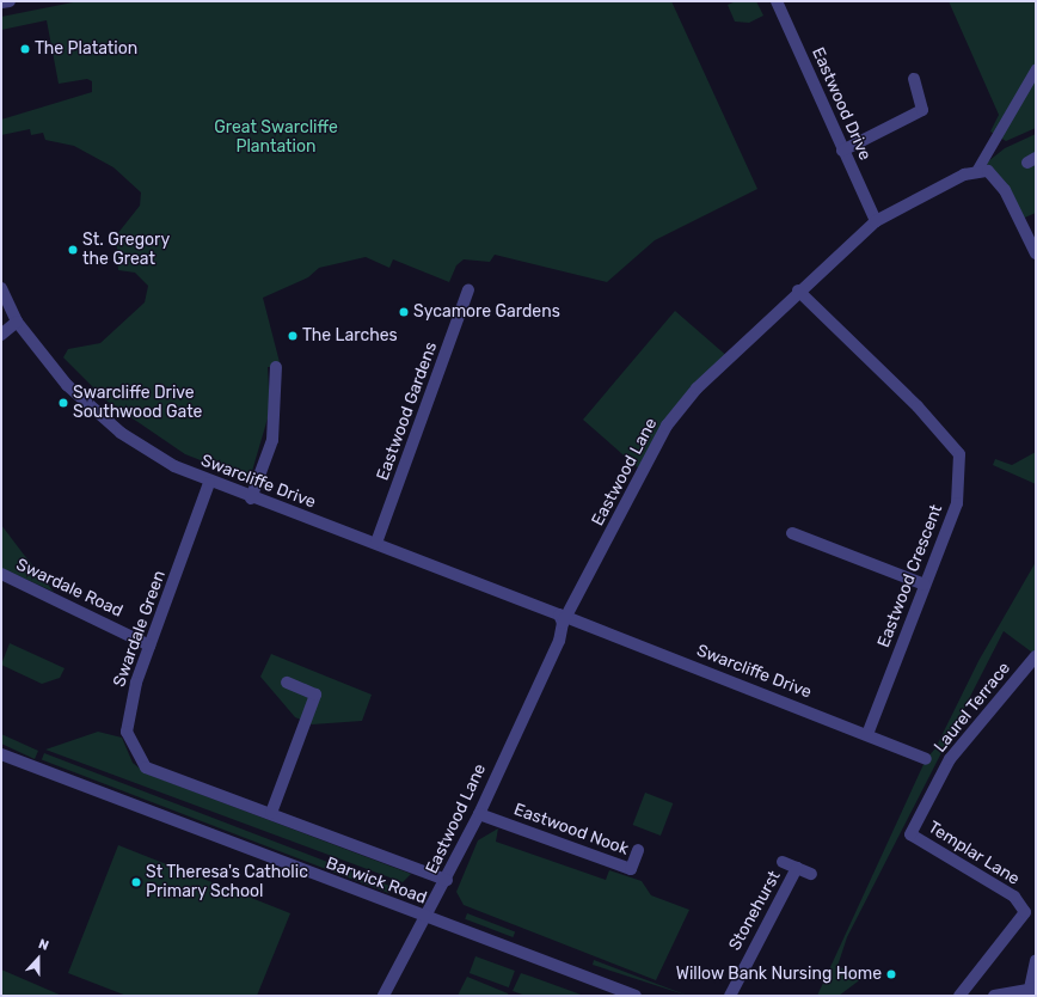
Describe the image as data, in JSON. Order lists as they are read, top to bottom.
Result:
{
  "streets": {
    "street": [
      "Eastwood Drive",
      "Eastwood Gardens",
      "Eastwood Lane",
      "Swarcliffe Drive",
      "Eastwood Crescent",
      "Swardale Road",
      "Swardale Green",
      "Laurel Terrace",
      "Eastwood Nook",
      "Templar Lane",
      "Barwick Road",
      "Stonehurst"
    ]
  },
  "crossings": [
    ["Eastwood Drive", "Eastwood Lane"],
    ["Eastwood Gardens", "Swarcliffe Drive"],
    ["Eastwood Lane", "Swarcliffe Drive"],
    ["Eastwood Lane", "Eastwood Crescent"],
    ["Eastwood Lane", "Swardale Green"],
    ["Eastwood Lane", "Eastwood Nook"],
    ["Eastwood Lane", "Barwick Road"],
    ["Swarcliffe Drive", "Eastwood Crescent"],
    ["Swarcliffe Drive", "Swardale Green"],
    ["Swardale Road", "Swardale Green"],
    ["Laurel Terrace", "Templar Lane"]
  ],
  "parks": ["Great Swarcliffe Plantation"],
  "places": [
    "The Platation",
    "St. Gregory the Great",
    "Sycamore Gardens",
    "The Larches",
    "Swarcliffe Drive Southwood Gate",
    "St Theresa's Catholic Primary School",
    "Willow Bank Nursing Home"
  ],
  "north": "top"
}
